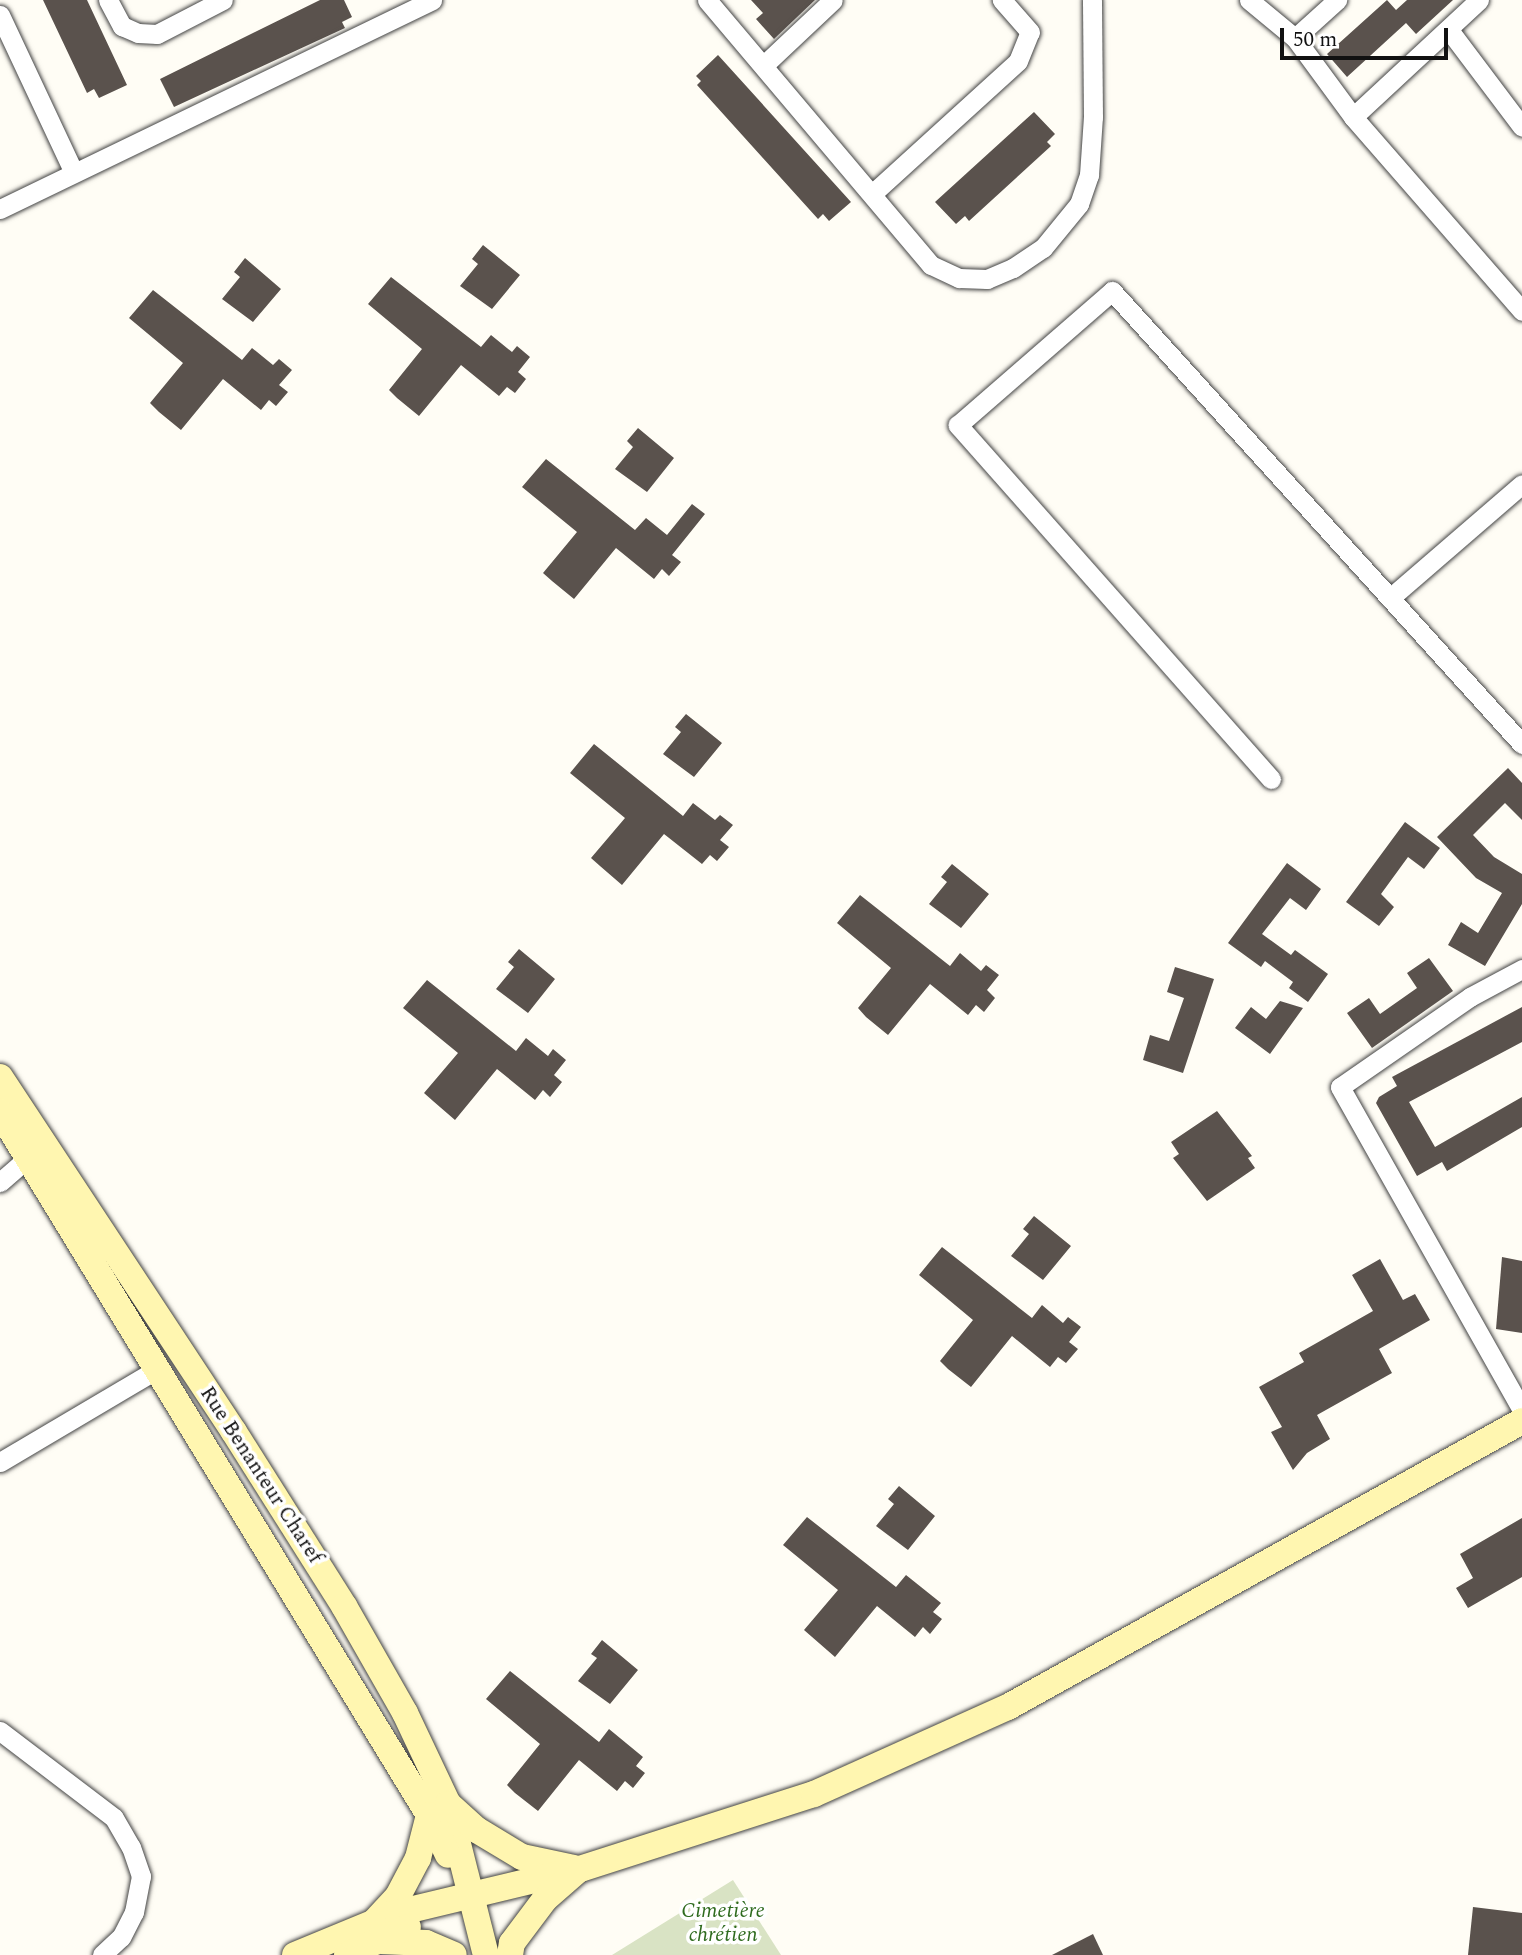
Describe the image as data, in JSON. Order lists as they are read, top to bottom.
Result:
{
  "streets": {
    "main road": ["Rue Benanteur Charef"]
  },
  "parks": ["Cimetière chrétien"],
  "scale_bar": "50 m"
}
